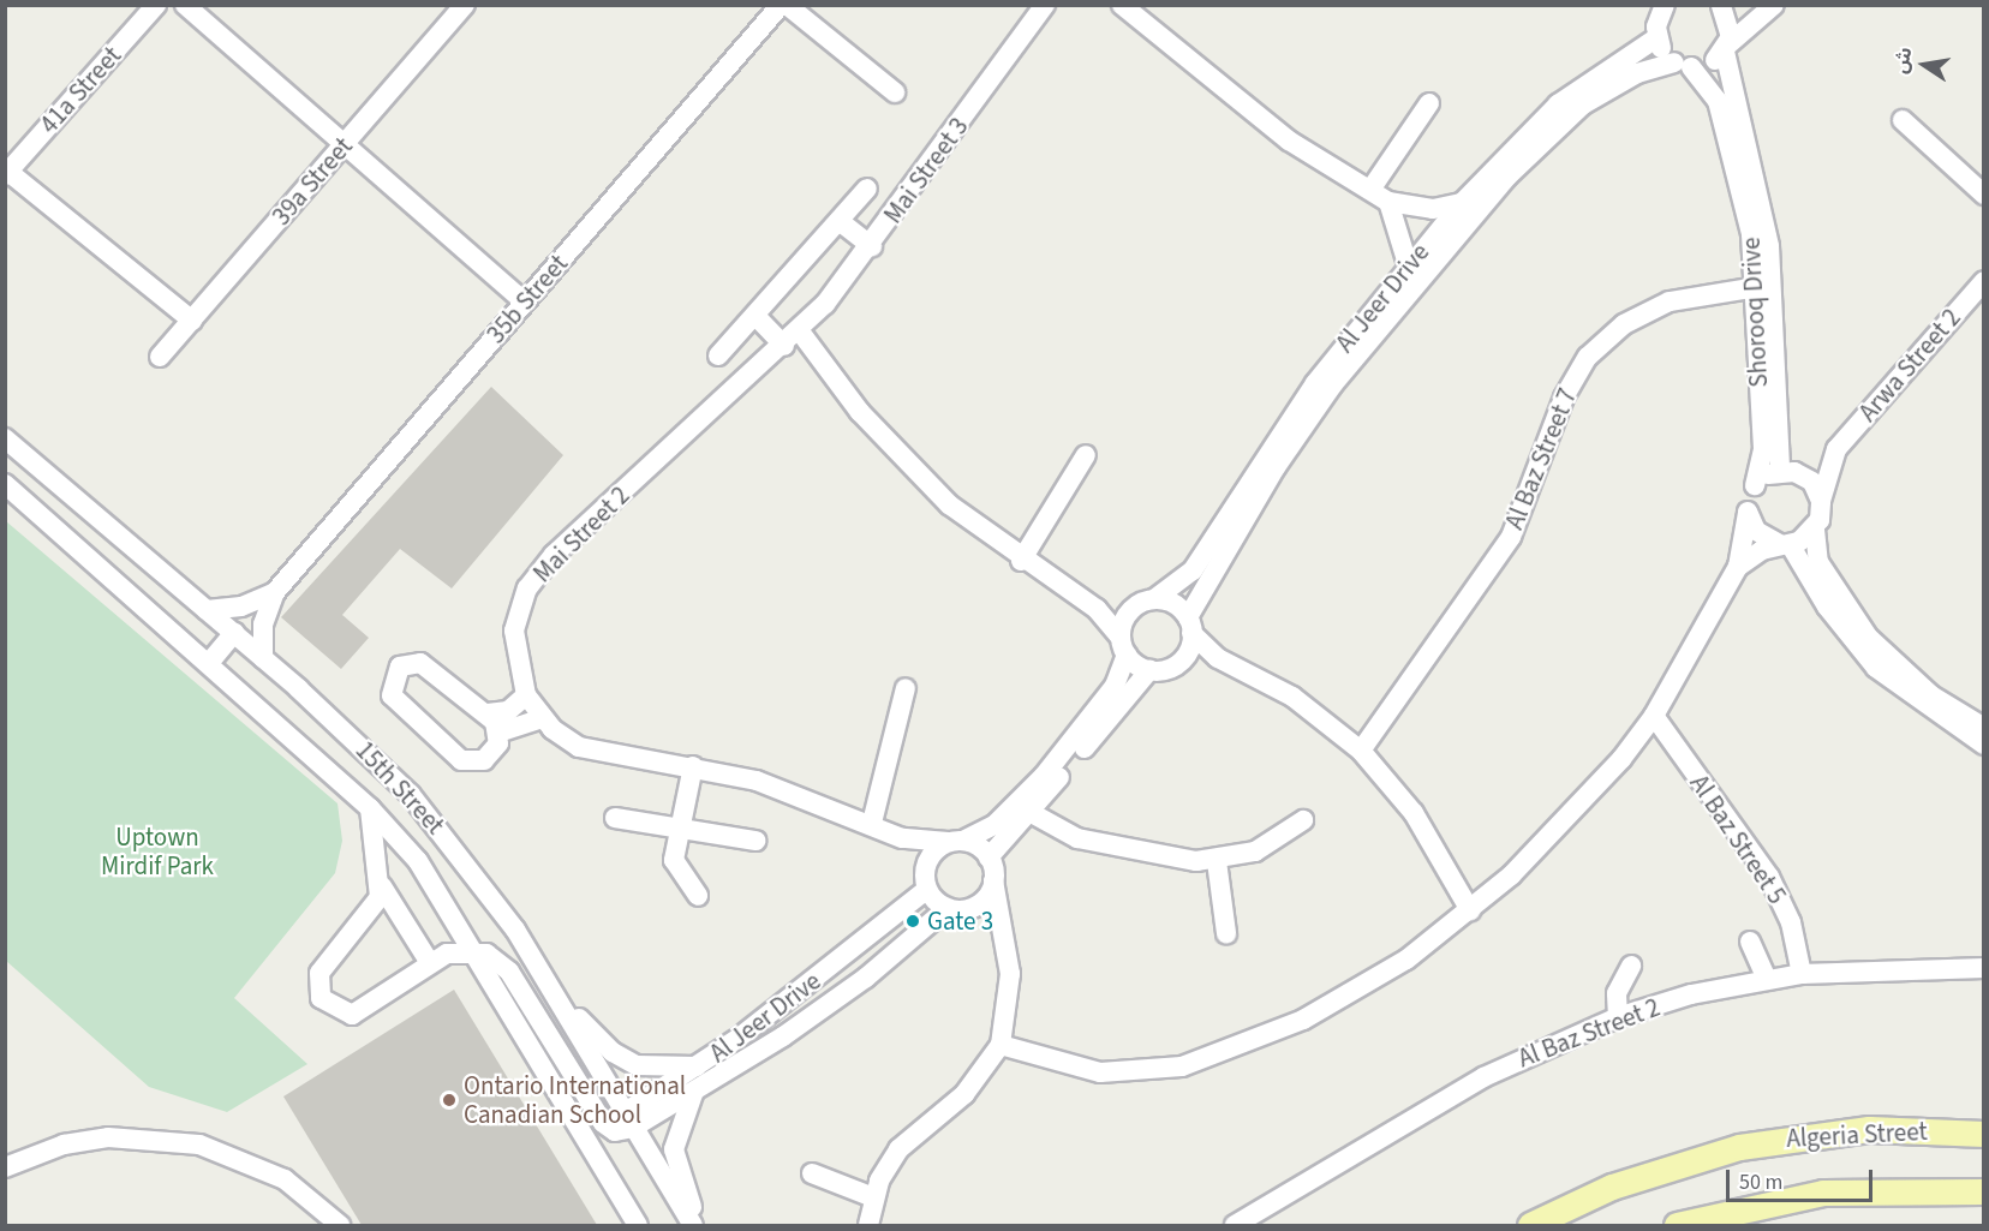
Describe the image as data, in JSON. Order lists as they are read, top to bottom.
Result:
{
  "streets": {
    "main road": ["Algeria Street"],
    "street": [
      "41a Street",
      "Mai Street 3",
      "39a Street",
      "Al Jeer Drive",
      "35b Street",
      "Shorooq Drive",
      "Arwa Street 2",
      "Al Baz Street 7",
      "Mai Street 2",
      "15th Street",
      "Al Baz Street 5",
      "Al Baz Street 2"
    ]
  },
  "crossings": [
    ["Mai Street 3", "Mai Street 2"],
    ["Al Jeer Drive", "Shorooq Drive"],
    ["Al Jeer Drive", "Mai Street 2"],
    ["Al Jeer Drive", "15th Street"],
    ["35b Street", "15th Street"],
    ["Shorooq Drive", "Arwa Street 2"],
    ["Shorooq Drive", "Al Baz Street 7"],
    ["Al Baz Street 5", "Al Baz Street 2"]
  ],
  "parks": ["Uptown Mirdif Park"],
  "places": ["Gate 3", "Ontario International Canadian School"],
  "scale_bar": "50 m",
  "north": "left"
}
